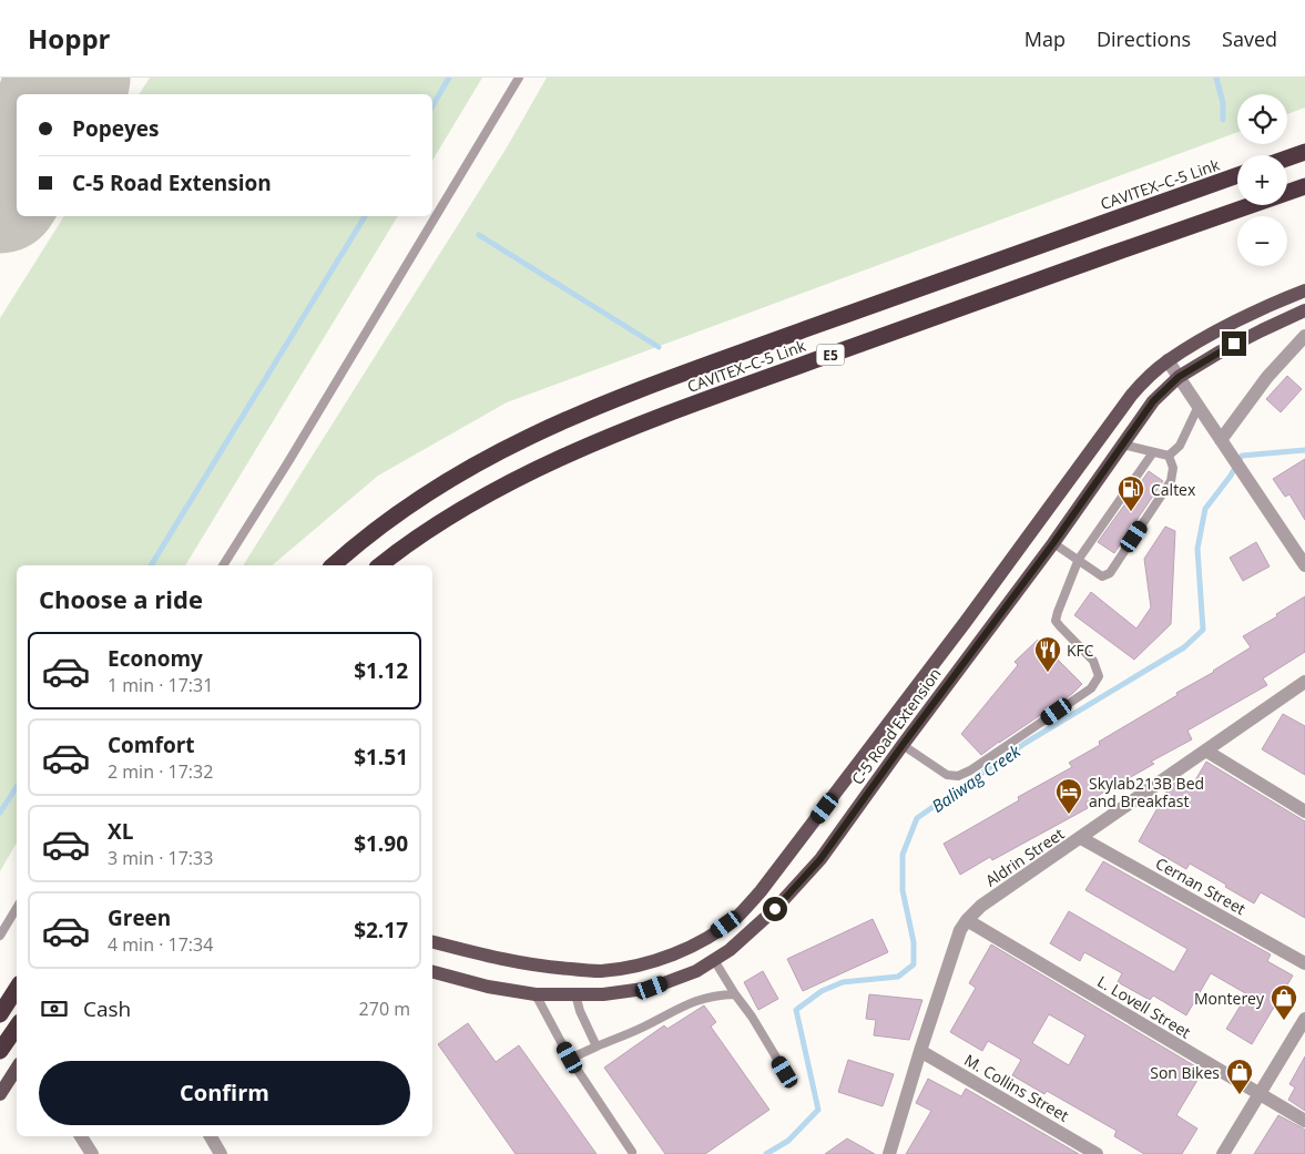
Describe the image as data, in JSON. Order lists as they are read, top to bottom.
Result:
{
  "streets": {
    "highway": ["CAVITEX–C-5 Link", "E5"],
    "main road": ["C-5 Road Extension"],
    "street": [
      "Aldrin Street",
      "Cernan Street",
      "L. Lovell Street",
      "M. Collins Street"
    ]
  },
  "crossings": [
    ["Aldrin Street", "Cernan Street"],
    ["Aldrin Street", "L. Lovell Street"],
    ["Aldrin Street", "M. Collins Street"]
  ],
  "water": ["Baliwag Creek"],
  "places": {
    "fuel station": ["Caltex"],
    "restaurant": ["KFC"],
    "hotel": ["Skylab213B Bed and Breakfast"],
    "shop": ["Monterey", "Son Bikes"]
  },
  "page": {
    "header": "Hoppr",
    "nav": ["Map", "Directions", "Saved"],
    "map_buttons": ["+", "−"],
    "banner": ["Popeyes", "C-5 Road Extension"],
    "heading": "Choose a ride",
    "list": [
      {
        "name": "Economy",
        "note": "1 min · 17:31",
        "value": "$1.12"
      },
      {
        "name": "Comfort",
        "note": "2 min · 17:32",
        "value": "$1.51"
      },
      {
        "name": "XL",
        "note": "3 min · 17:33",
        "value": "$1.90"
      },
      {
        "name": "Green",
        "note": "4 min · 17:34",
        "value": "$2.17"
      }
    ],
    "pay": ["Cash", "270 m"],
    "buttons": "Confirm"
  }
}
